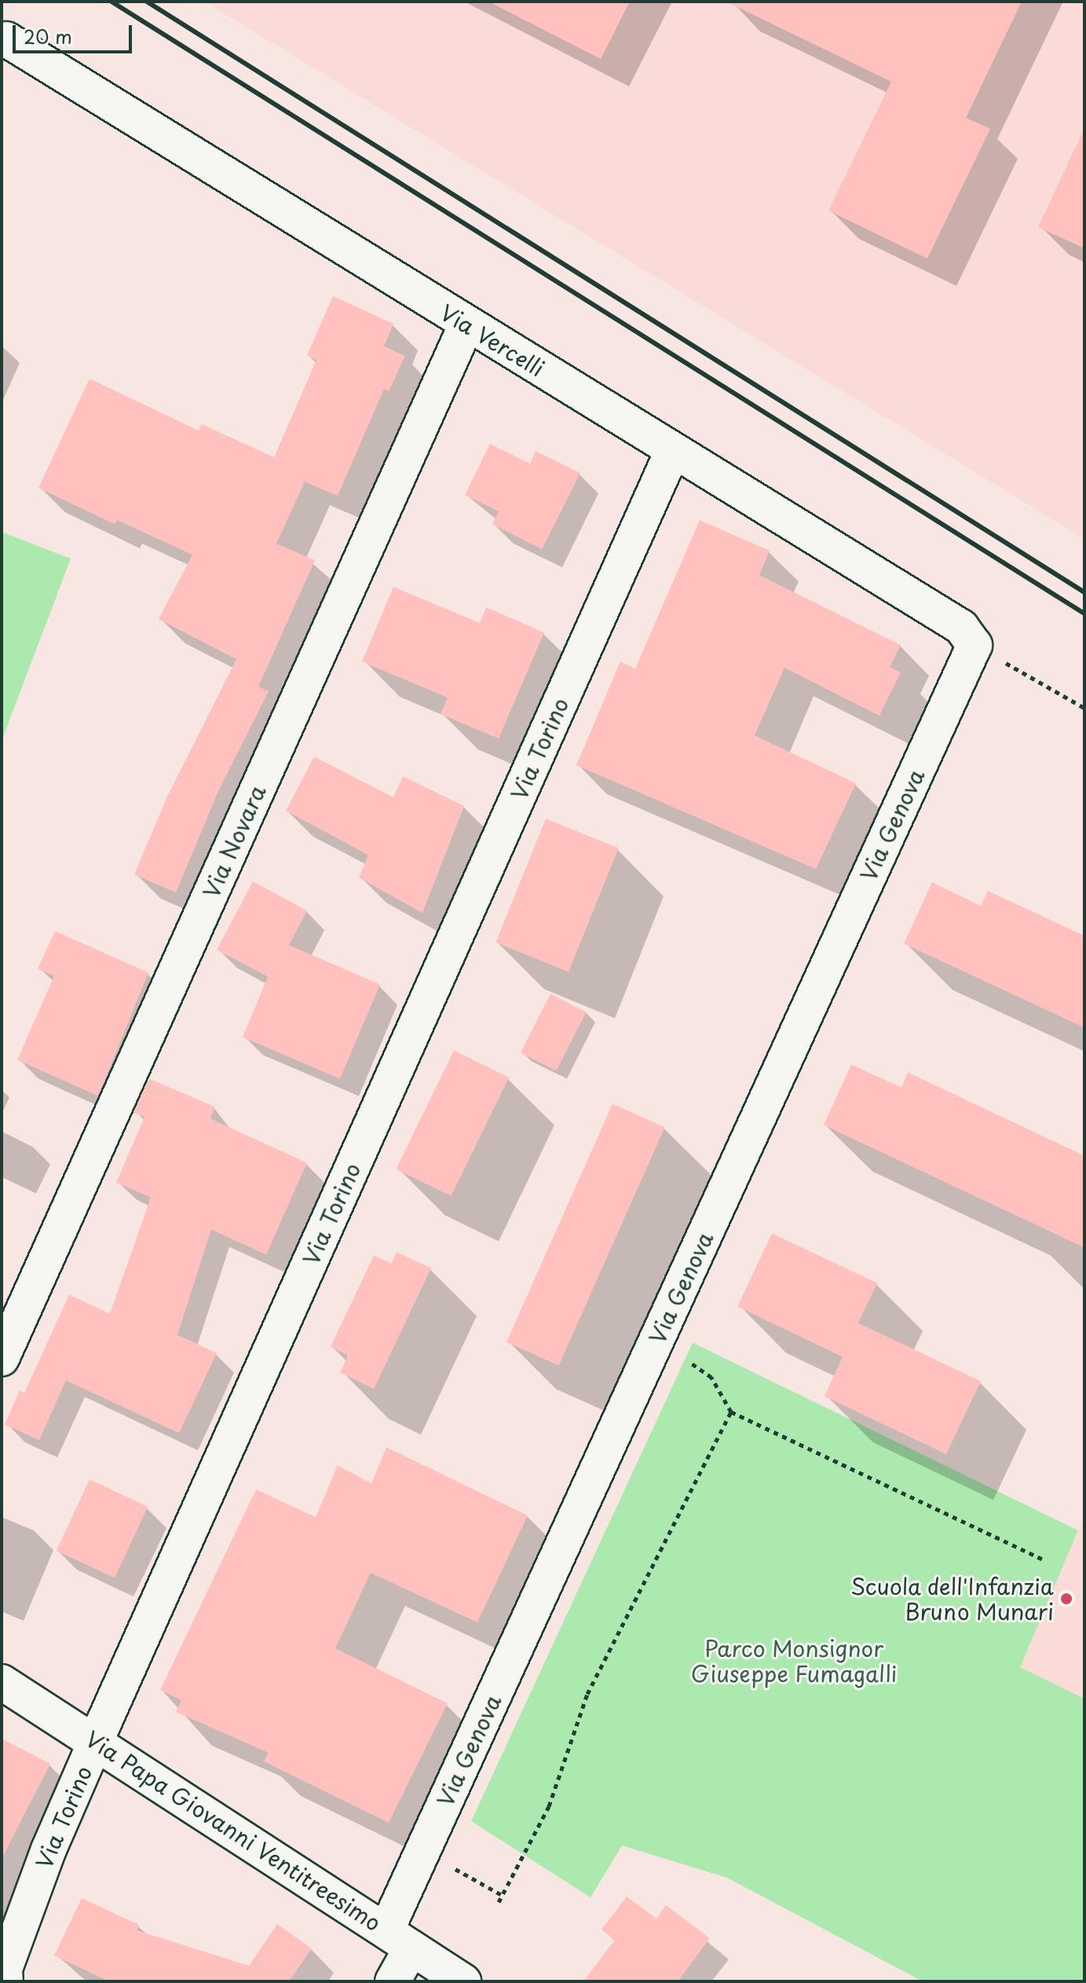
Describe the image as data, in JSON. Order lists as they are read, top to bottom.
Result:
{
  "streets": {
    "street": [
      "Via Vercelli",
      "Via Torino",
      "Via Genova",
      "Via Novara",
      "Via Papa Giovanni Ventitreesimo"
    ]
  },
  "crossings": [
    ["Via Vercelli", "Via Torino"],
    ["Via Vercelli", "Via Genova"],
    ["Via Vercelli", "Via Novara"],
    ["Via Torino", "Via Papa Giovanni Ventitreesimo"],
    ["Via Genova", "Via Papa Giovanni Ventitreesimo"]
  ],
  "parks": ["Parco Monsignor Giuseppe Fumagalli"],
  "places": ["Scuola dell'Infanzia Bruno Munari"],
  "scale_bar": "20 m"
}
